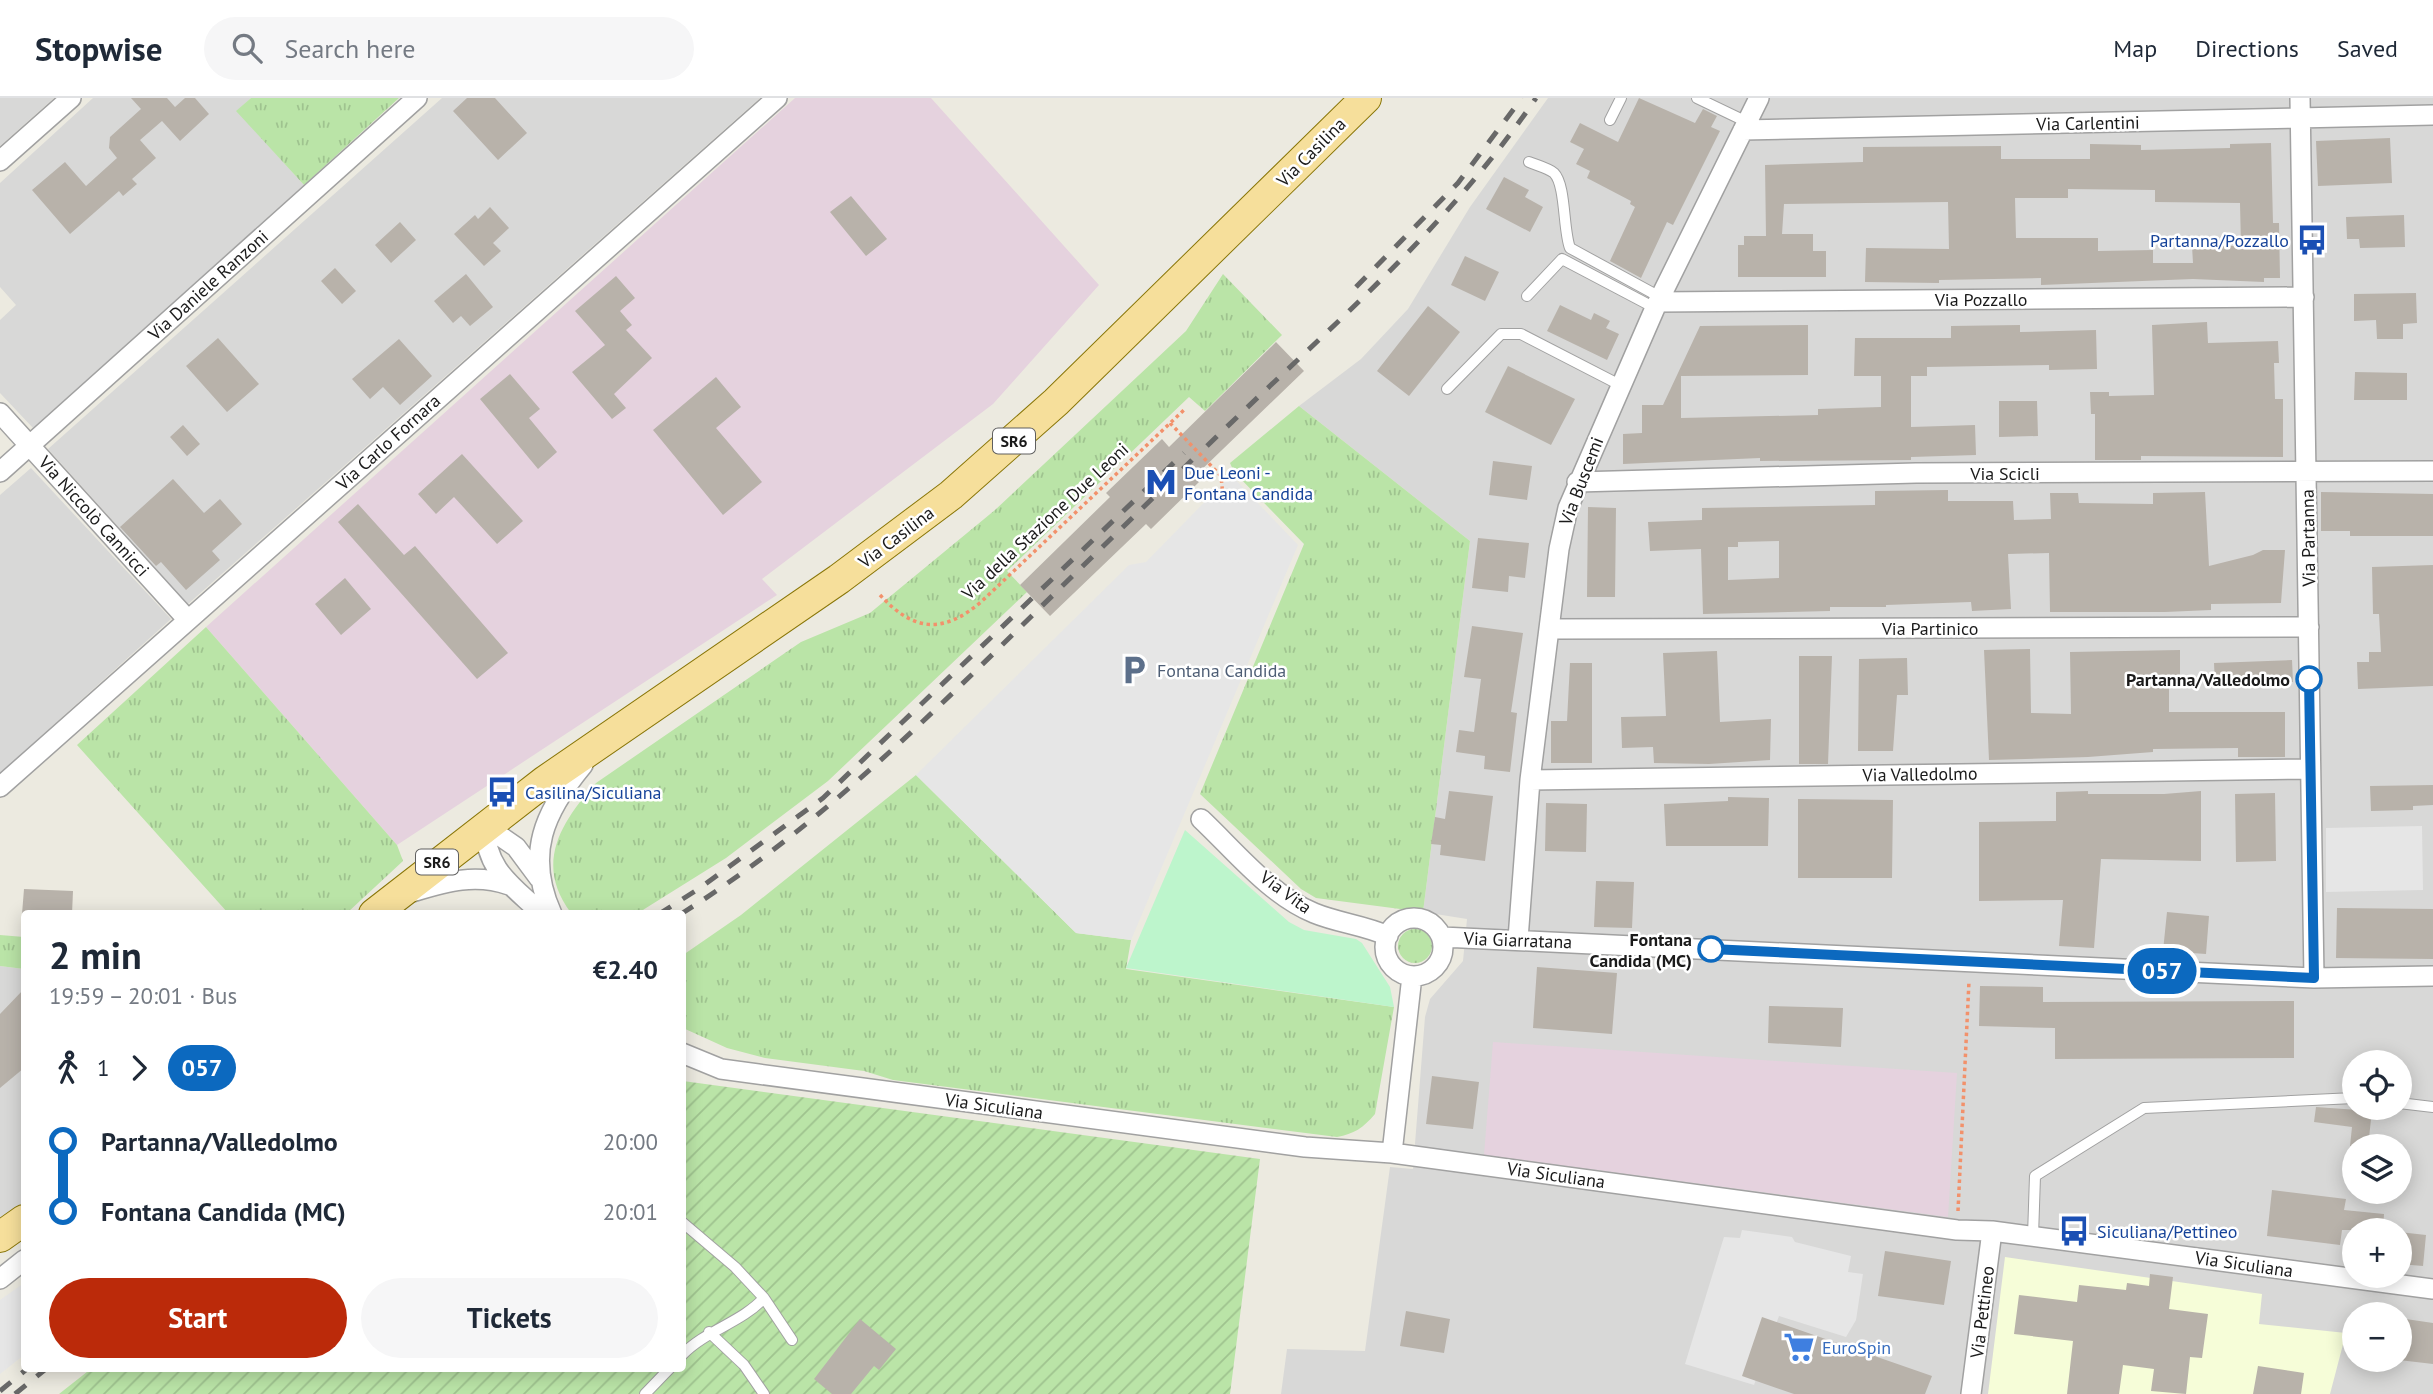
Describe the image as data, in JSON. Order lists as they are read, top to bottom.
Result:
{
  "streets": {
    "main road": ["Via Casilina", "SR6"],
    "street": [
      "Via Carlentini",
      "Via Daniele Ranzoni",
      "Via Pozzallo",
      "Via Carlo Fornara",
      "Via Scicli",
      "Via Buscemi",
      "Via Niccolò Cannicci",
      "Via Partanna",
      "Via Partinico",
      "Via Valledolmo",
      "Via Vita",
      "Via Giarratana",
      "Via Siculiana",
      "Via Pettineo"
    ],
    "path": ["Via della Stazione Due Leoni"]
  },
  "crossings": [
    ["Via Carlentini", "Via Buscemi"],
    ["Via Carlentini", "Via Partanna"],
    ["Via Daniele Ranzoni", "Via Niccolò Cannicci"],
    ["Via Pozzallo", "Via Buscemi"],
    ["Via Pozzallo", "Via Partanna"],
    ["Via Carlo Fornara", "Via Niccolò Cannicci"],
    ["Via Scicli", "Via Buscemi"],
    ["Via Scicli", "Via Partanna"],
    ["Via Buscemi", "Via Partinico"],
    ["Via Buscemi", "Via Valledolmo"],
    ["Via Buscemi", "Via Giarratana"],
    ["Via Partanna", "Via Partinico"],
    ["Via Partanna", "Via Valledolmo"],
    ["Via Partanna", "Via Giarratana"],
    ["Via Vita", "Via Giarratana"],
    ["Via Siculiana", "Via Pettineo"]
  ],
  "places": {
    "bus stop": ["Partanna/Pozzallo", "Casilina/Siculiana", "Siculiana/Pettineo"],
    "metro station": ["Due Leoni - Fontana Candida"],
    "parking": ["Fontana Candida"],
    "other": ["Partanna/Valledolmo", "Fontana Candida (MC)"],
    "supermarket": ["EuroSpin"]
  },
  "lines": ["bus line 057"],
  "page": {
    "header": "Stopwise",
    "search": "Search here",
    "nav": ["Map", "Directions", "Saved"],
    "on_map": "057",
    "heading": ["2 min", "19:59 – 20:01 · Bus", "€2.40"],
    "legs": ["1", "057"],
    "map_buttons": ["+", "−"],
    "list": [
      {
        "name": "Partanna/Valledolmo",
        "value": "20:00"
      },
      {
        "name": "Fontana Candida (MC)",
        "value": "20:01"
      }
    ],
    "buttons": ["Start", "Tickets"]
  }
}
